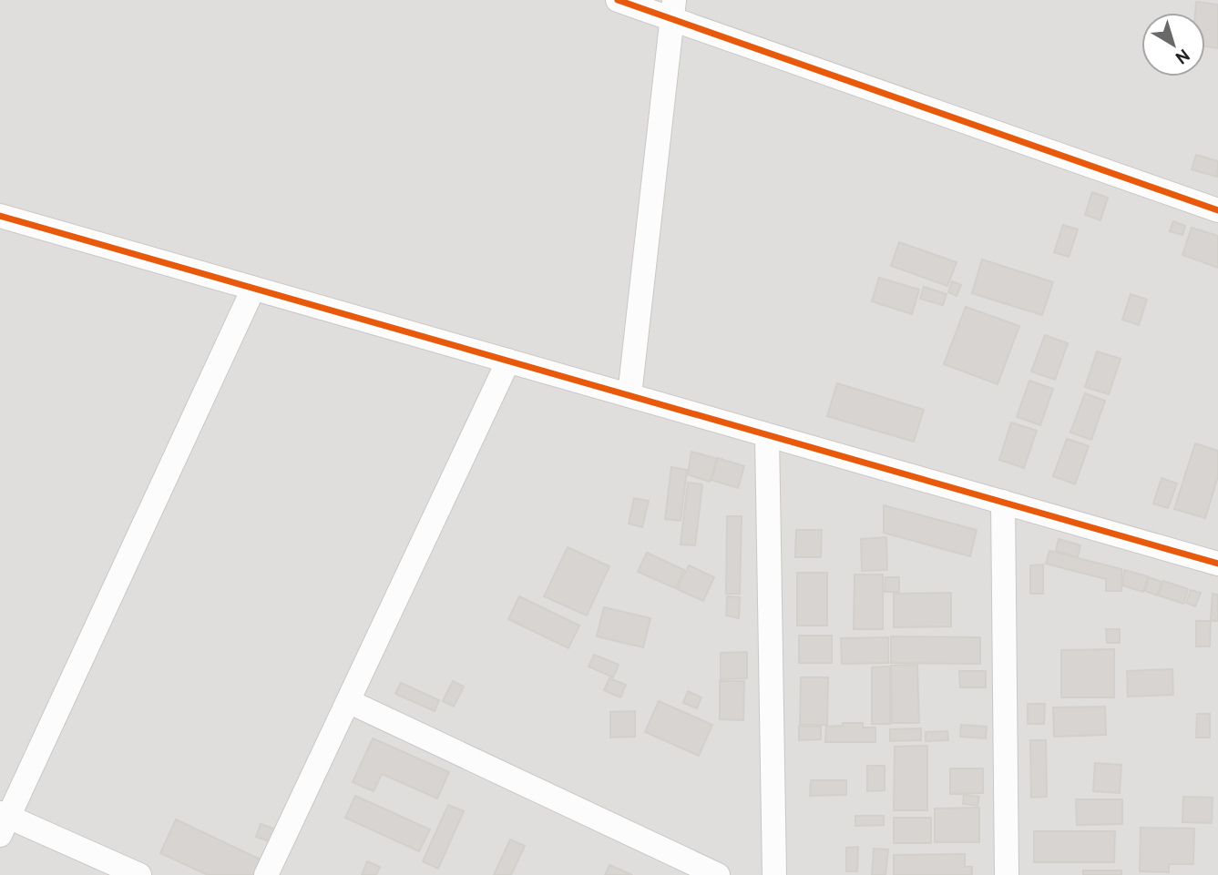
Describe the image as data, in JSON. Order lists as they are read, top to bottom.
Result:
{
  "north": "bottom right"
}
